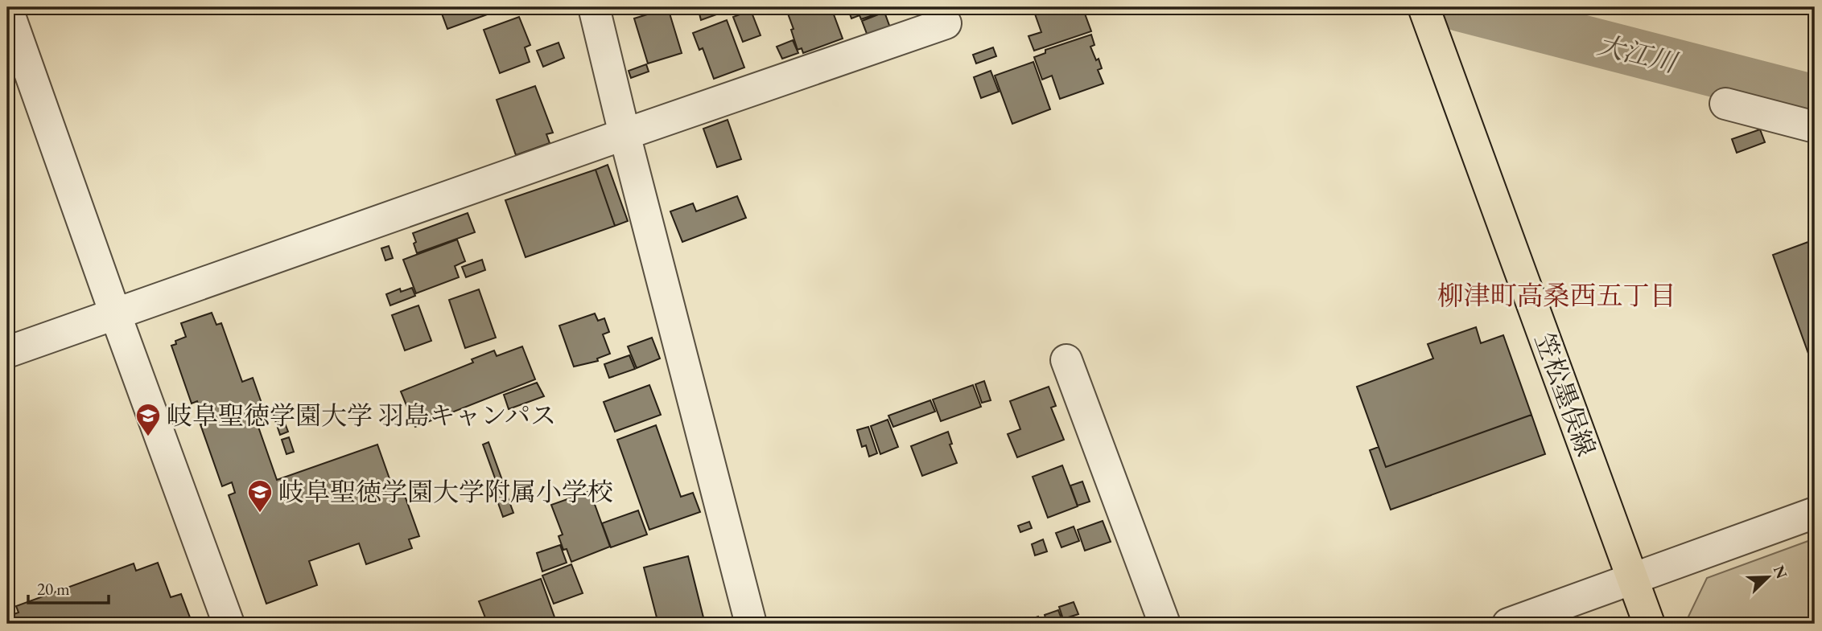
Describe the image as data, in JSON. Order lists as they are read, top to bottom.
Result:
{
  "streets": {
    "main road": ["笠松墨俣線"]
  },
  "districts": ["柳津町高桑西五丁目"],
  "water": ["大江川"],
  "places": {
    "school or university": ["岐阜聖徳学園大学 羽島キャンパス", "岐阜聖徳学園大学附属小学校"]
  },
  "scale_bar": "20 m",
  "north": "top right"
}
